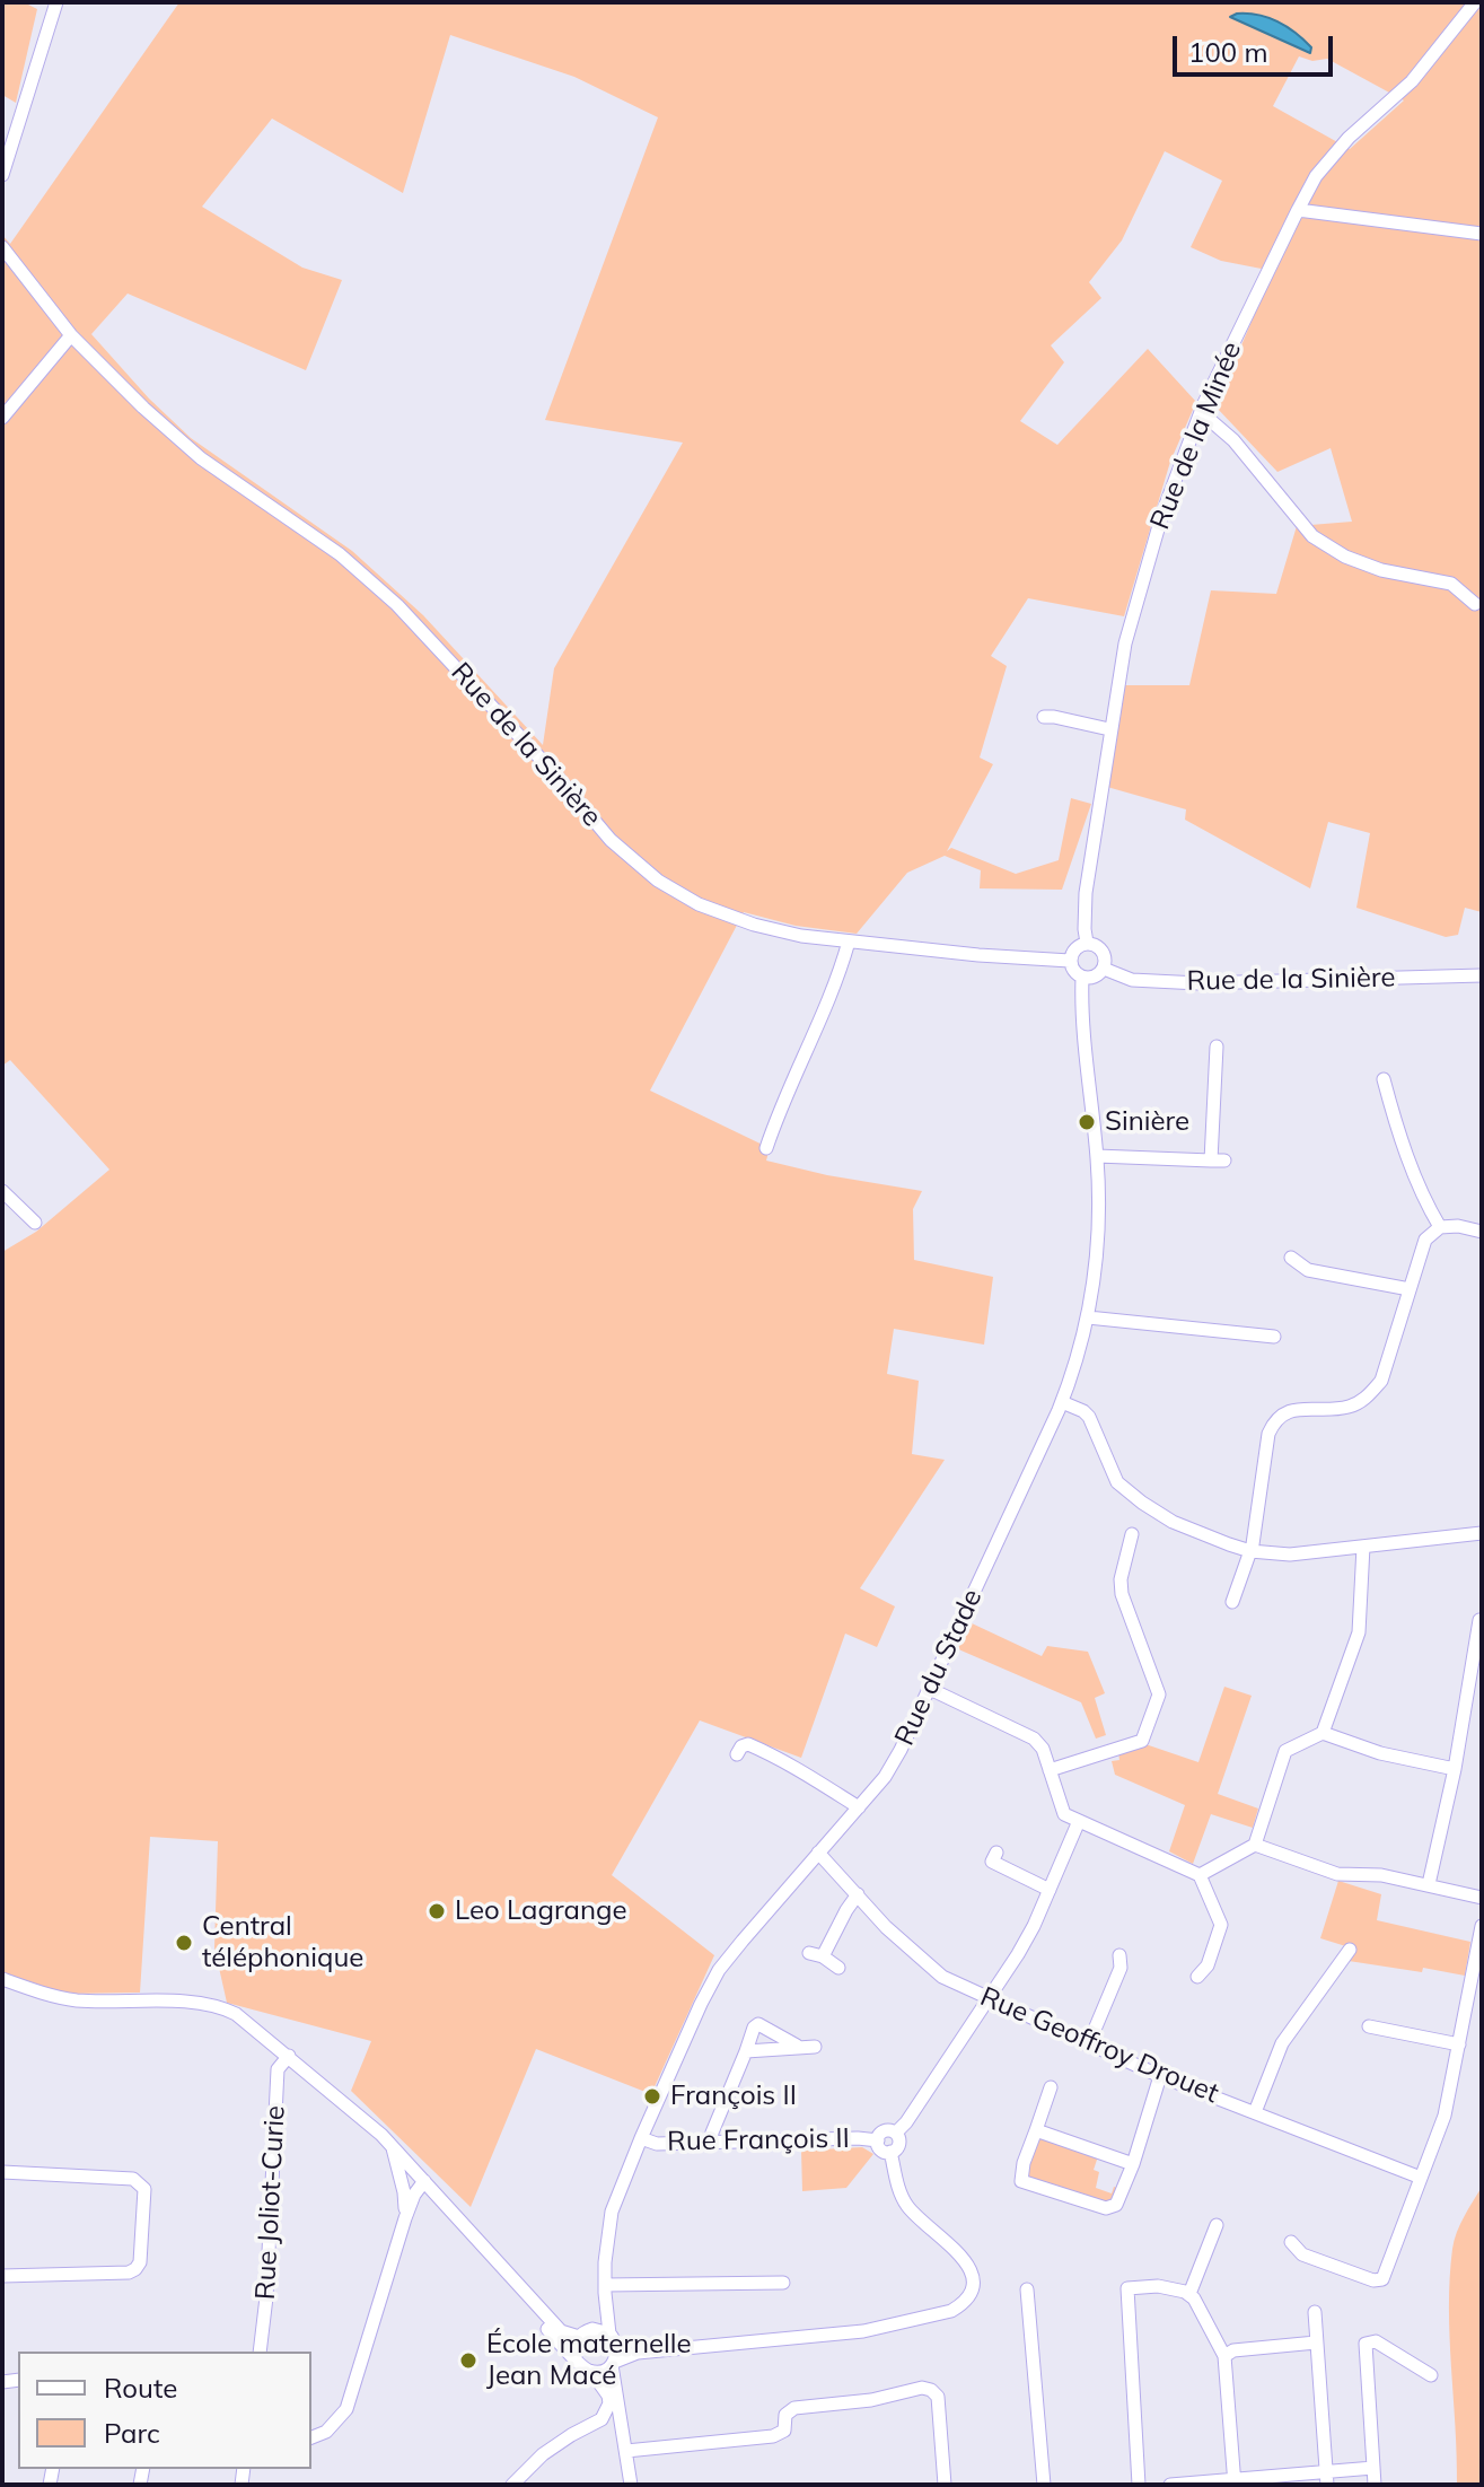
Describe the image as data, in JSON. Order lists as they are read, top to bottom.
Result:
{
  "streets": {
    "street": [
      "Rue de la Minée",
      "Rue de la Sinière",
      "Rue du Stade",
      "Rue Geoffroy Drouet",
      "Rue François II",
      "Rue Joliot-Curie"
    ]
  },
  "crossings": [
    ["Rue de la Minée", "Rue de la Sinière"],
    ["Rue de la Minée", "Rue du Stade"],
    ["Rue de la Sinière", "Rue du Stade"],
    ["Rue du Stade", "Rue Geoffroy Drouet"],
    ["Rue du Stade", "Rue François II"]
  ],
  "places": [
    "Sinière",
    "Leo Lagrange",
    "Central téléphonique",
    "François II",
    "École maternelle Jean Macé"
  ],
  "legend": ["Route", "Parc"],
  "scale_bar": "100 m"
}
